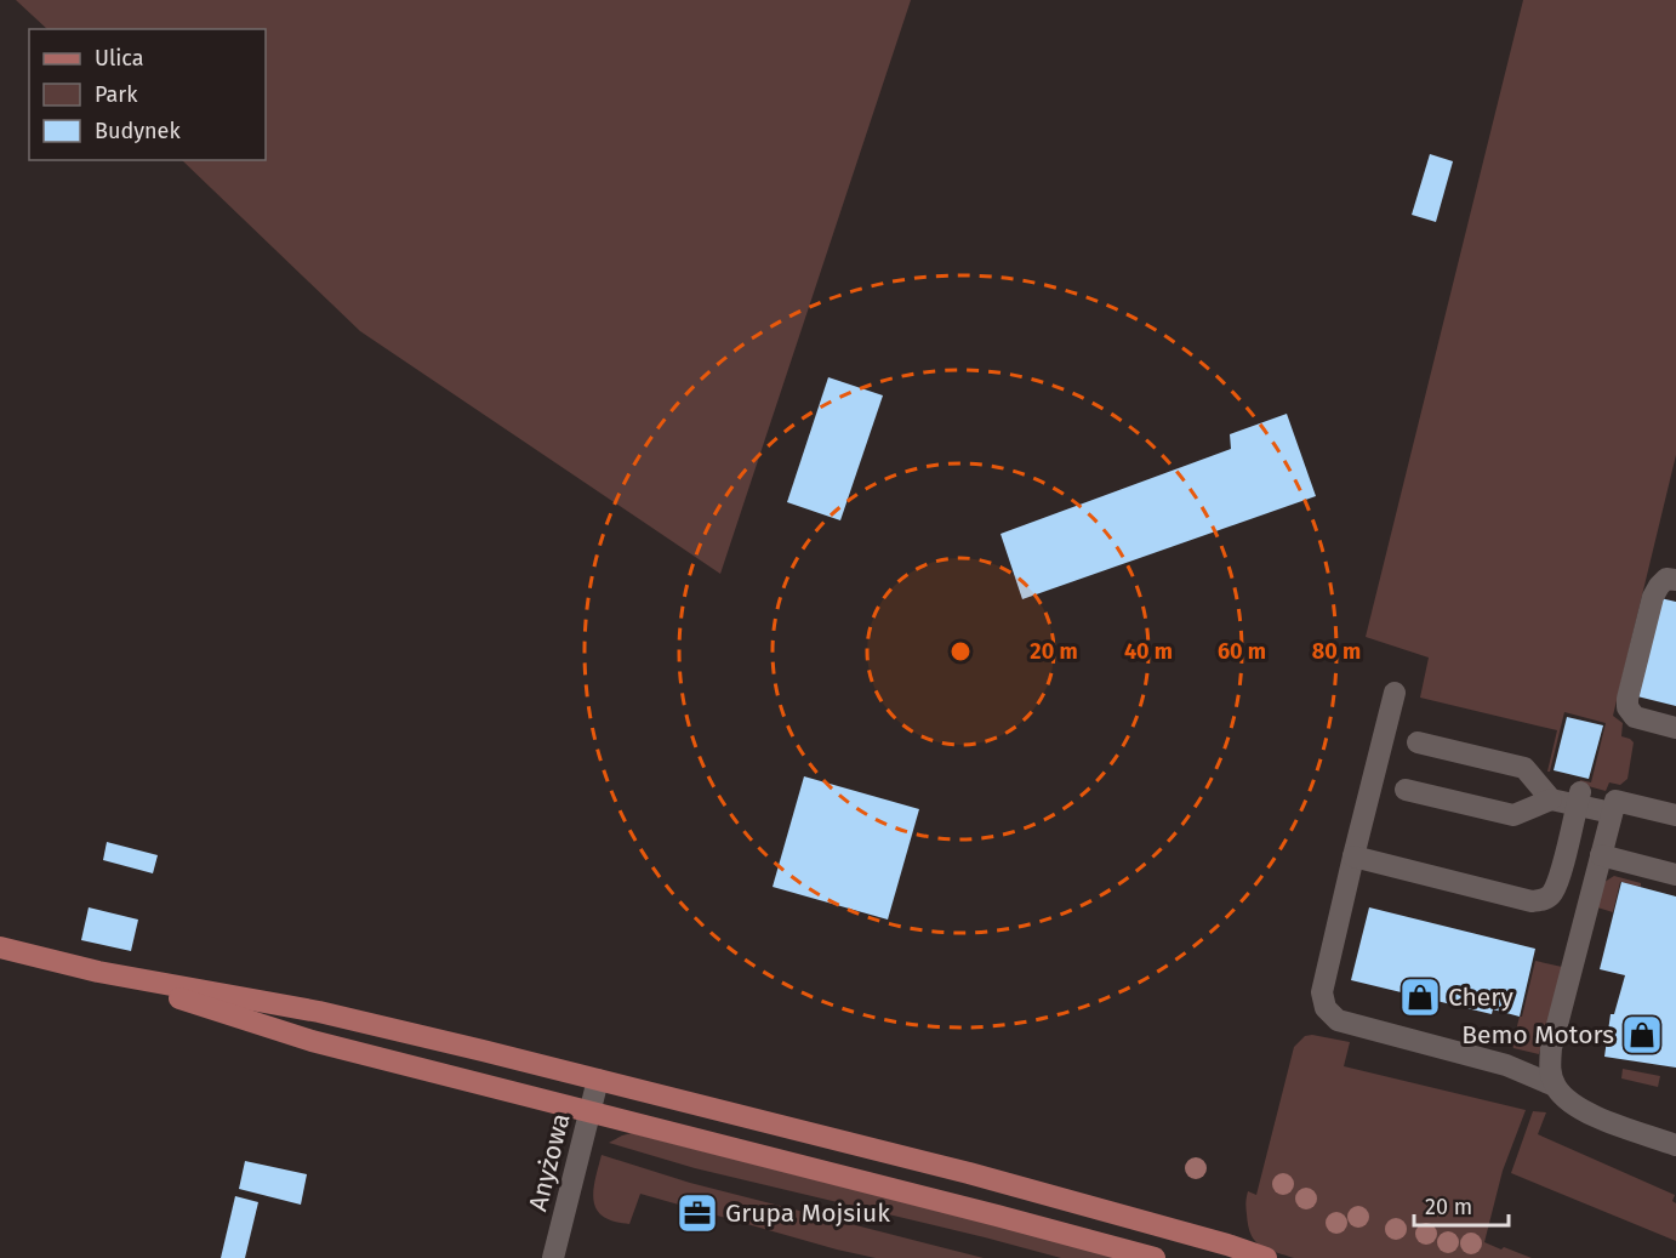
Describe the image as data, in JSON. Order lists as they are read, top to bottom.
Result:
{
  "streets": {
    "street": ["Anyżowa"]
  },
  "places": {
    "shop": ["Chery", "Bemo Motors"],
    "office": ["Grupa Mojsiuk"]
  },
  "legend": ["Ulica", "Park", "Budynek"],
  "scale_bar": "20 m",
  "rings": [
    "20 m",
    "40 m",
    "60 m",
    "80 m"
  ]
}
